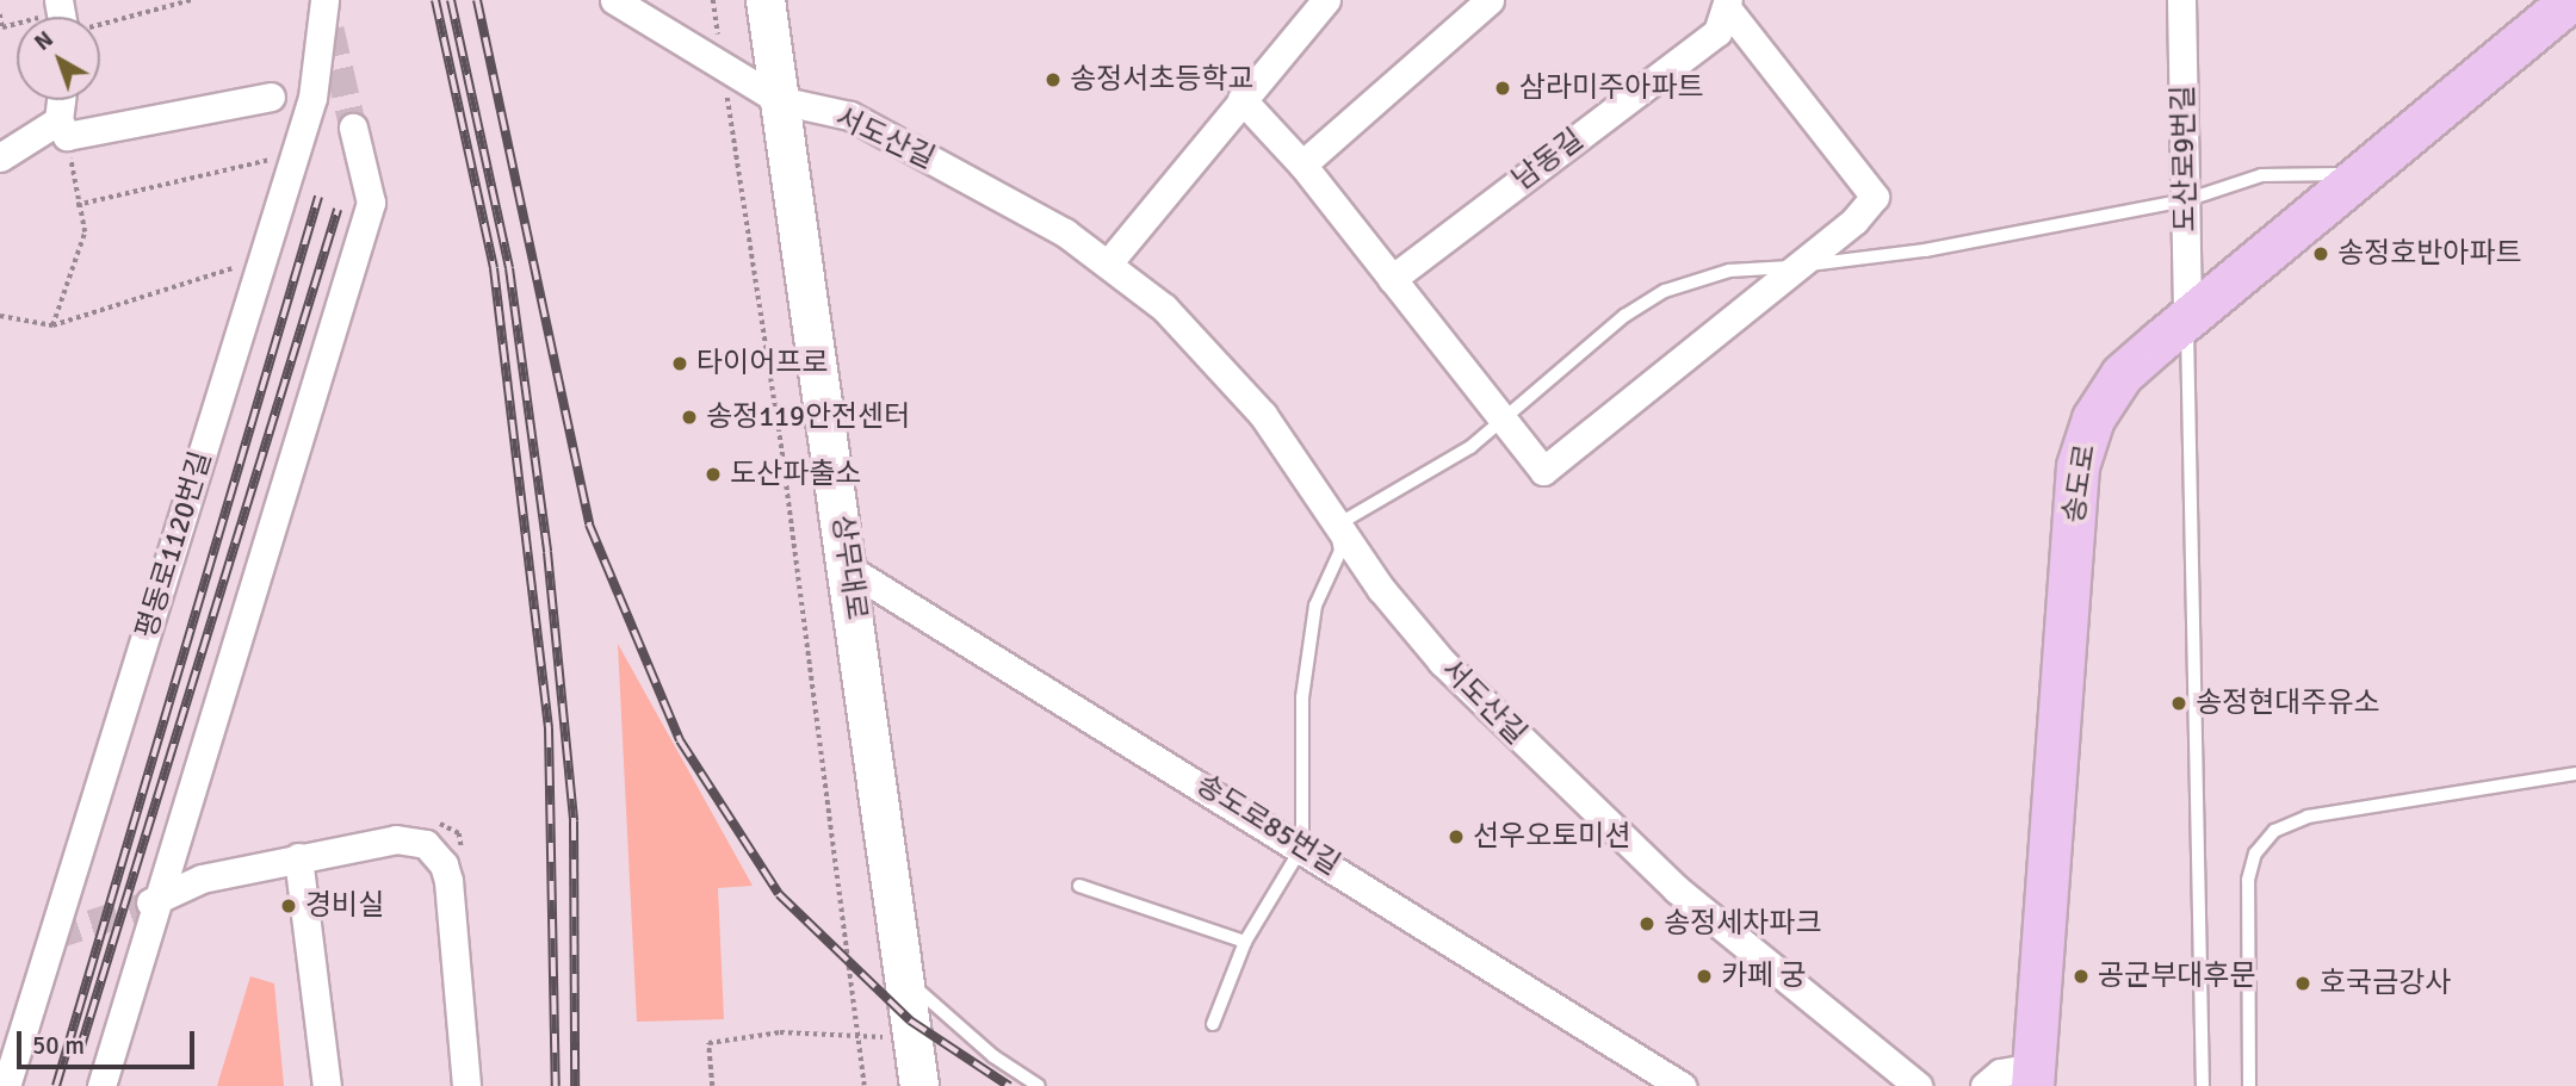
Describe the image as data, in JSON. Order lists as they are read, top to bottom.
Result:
{
  "streets": {
    "main road": ["송도로", "상무대로"],
    "street": [
      "서도산길",
      "도산로9번길",
      "남동길",
      "평동로1120번길",
      "송도로85번길"
    ]
  },
  "crossings": [
    ["서도산길", "상무대로"],
    ["도산로9번길", "송도로"],
    ["상무대로", "송도로85번길"]
  ],
  "places": [
    "송정서초등학교",
    "삼라미주아파트",
    "송정호반아파트",
    "타이어프로",
    "송정119안전센터",
    "도산파출소",
    "송정현대주유소",
    "선우오토미션",
    "경비실",
    "송정세차파크",
    "카페 궁",
    "공군부대후문",
    "호국금강사"
  ],
  "scale_bar": "50 m",
  "north": "top left"
}
